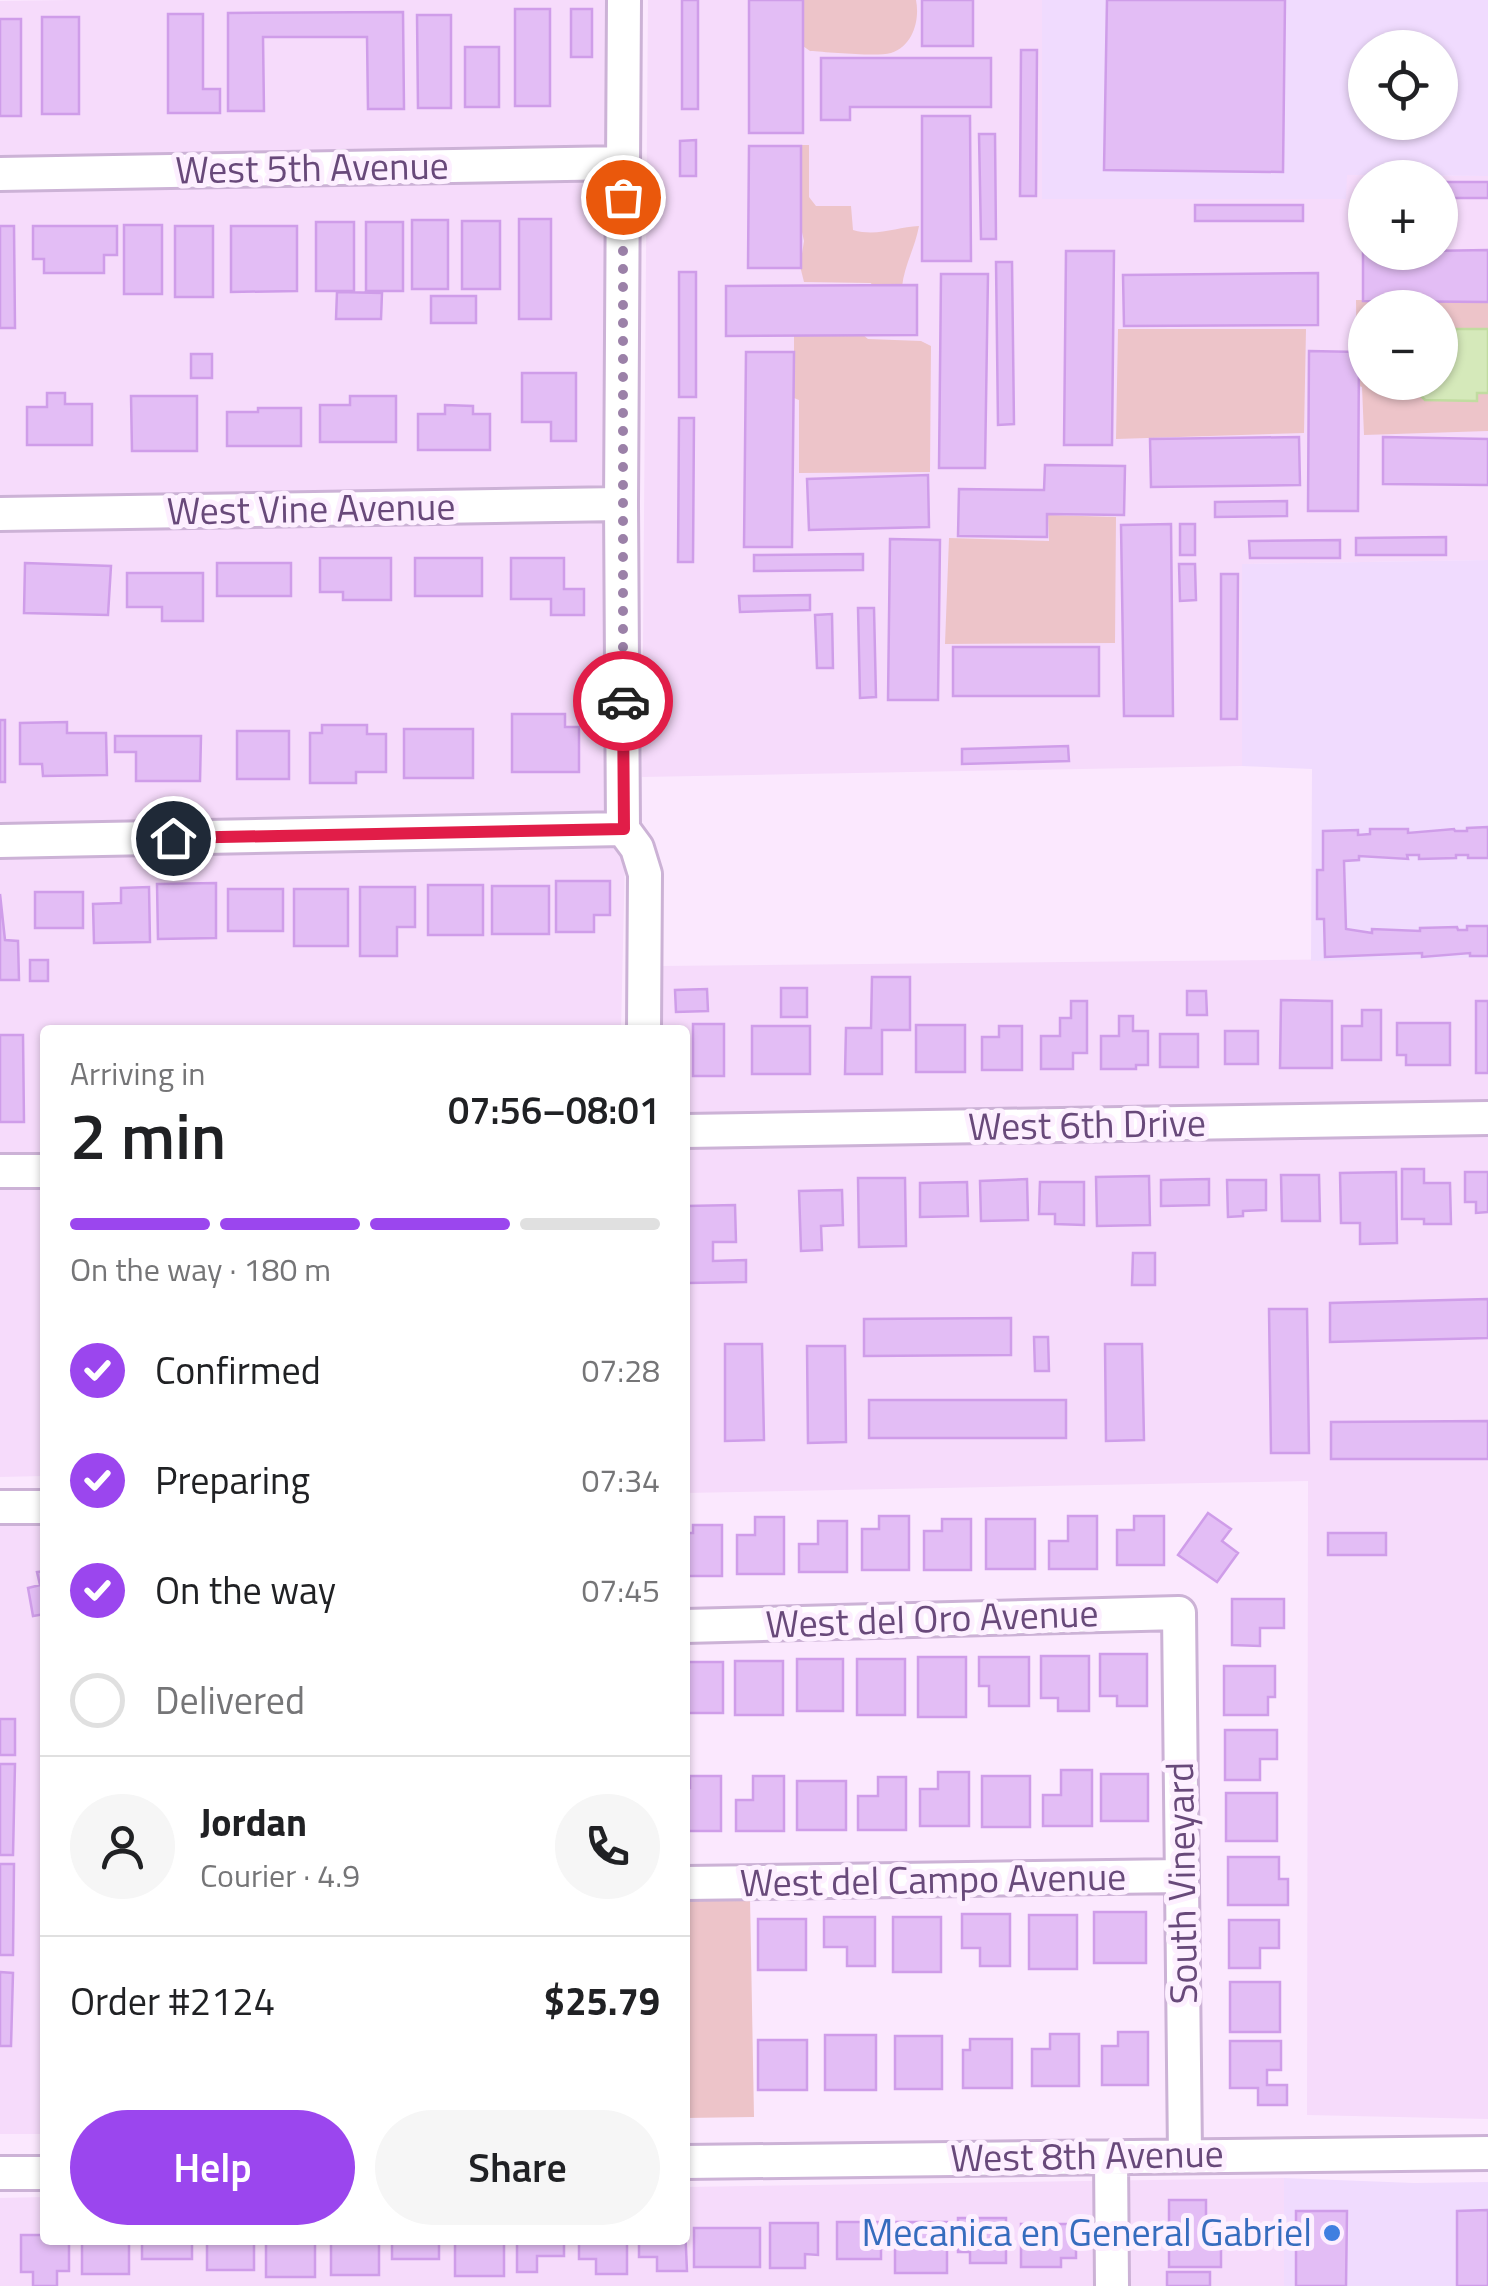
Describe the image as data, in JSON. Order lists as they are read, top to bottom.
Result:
{
  "streets": {
    "street": [
      "West 5th Avenue",
      "West Vine Avenue",
      "West 6th Drive",
      "West del Oro Avenue",
      "West del Campo Avenue",
      "South Vineyard",
      "West 8th Avenue"
    ]
  },
  "crossings": [
    ["West del Oro Avenue", "South Vineyard"],
    ["West del Campo Avenue", "South Vineyard"],
    ["South Vineyard", "West 8th Avenue"]
  ],
  "places": ["Mecanica en General Gabriel"],
  "page": {
    "map_buttons": ["+", "−"],
    "heading": ["2 min", "Arriving in", "07:56–08:01"],
    "panel": [
      "Jordan",
      "Courier · 4.9",
      "Order #2124",
      "$25.79"
    ],
    "bar": "On the way · 180 m",
    "list": [
      ["Confirmed", "07:28"],
      ["Preparing", "07:34"],
      ["On the way", "07:45"],
      "Delivered"
    ],
    "buttons": ["Help", "Share"]
  }
}
